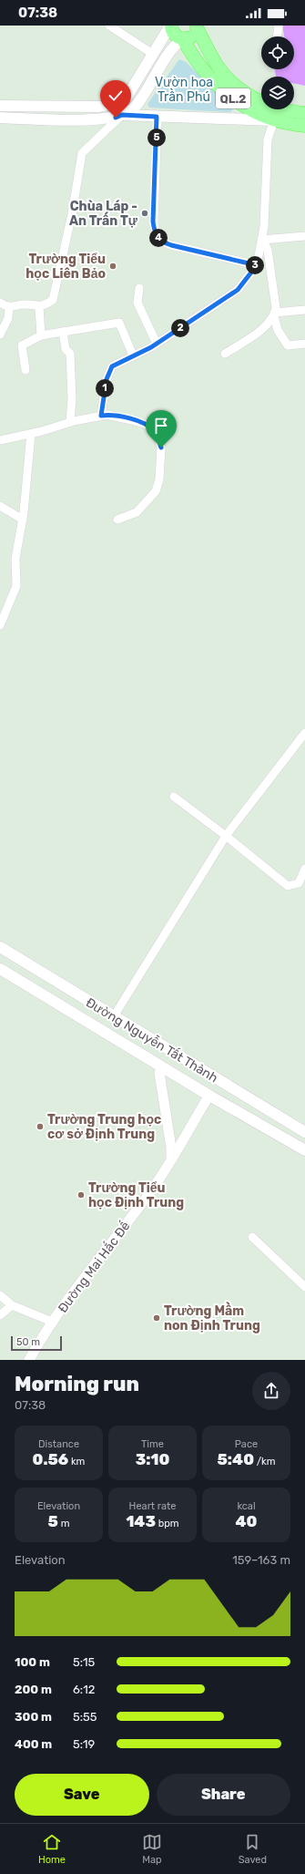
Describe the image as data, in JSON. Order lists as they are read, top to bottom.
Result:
{
  "streets": {
    "main road": ["QL.2", "Đường Nguyễn Tất Thành"],
    "street": ["Đường Mai Hắc Đế"]
  },
  "parks": ["Vườn hoa Trần Phú"],
  "places": [
    "Chùa Láp - An Trấn Tự",
    "Trường Tiểu học Liên Bảo",
    "Trường Trung học cơ sở Định Trung",
    "Trường Tiểu học Định Trung",
    "Trường Mầm non Định Trung"
  ],
  "scale_bar": "50 m",
  "page": {
    "status": "07:38",
    "pins": [
      "5",
      "4",
      "3",
      "2",
      "1"
    ],
    "scale": "50 m",
    "heading": ["Morning run", "07:38"],
    "stats": [
      ["Distance", "0.56 km"],
      ["Time", "3:10"],
      ["Pace", "5:40 /km"],
      ["Elevation", "5 m"],
      ["Heart rate", "143 bpm"],
      ["kcal", "40"]
    ],
    "chart": ["Elevation", "159–163 m"],
    "list": [
      {
        "name": "100 m",
        "note": "5:15"
      },
      {
        "name": "200 m",
        "note": "6:12"
      },
      {
        "name": "300 m",
        "note": "5:55"
      },
      {
        "name": "400 m",
        "note": "5:19"
      }
    ],
    "buttons": ["Save", "Share"],
    "tabs": ["Home", "Map", "Saved"]
  }
}
